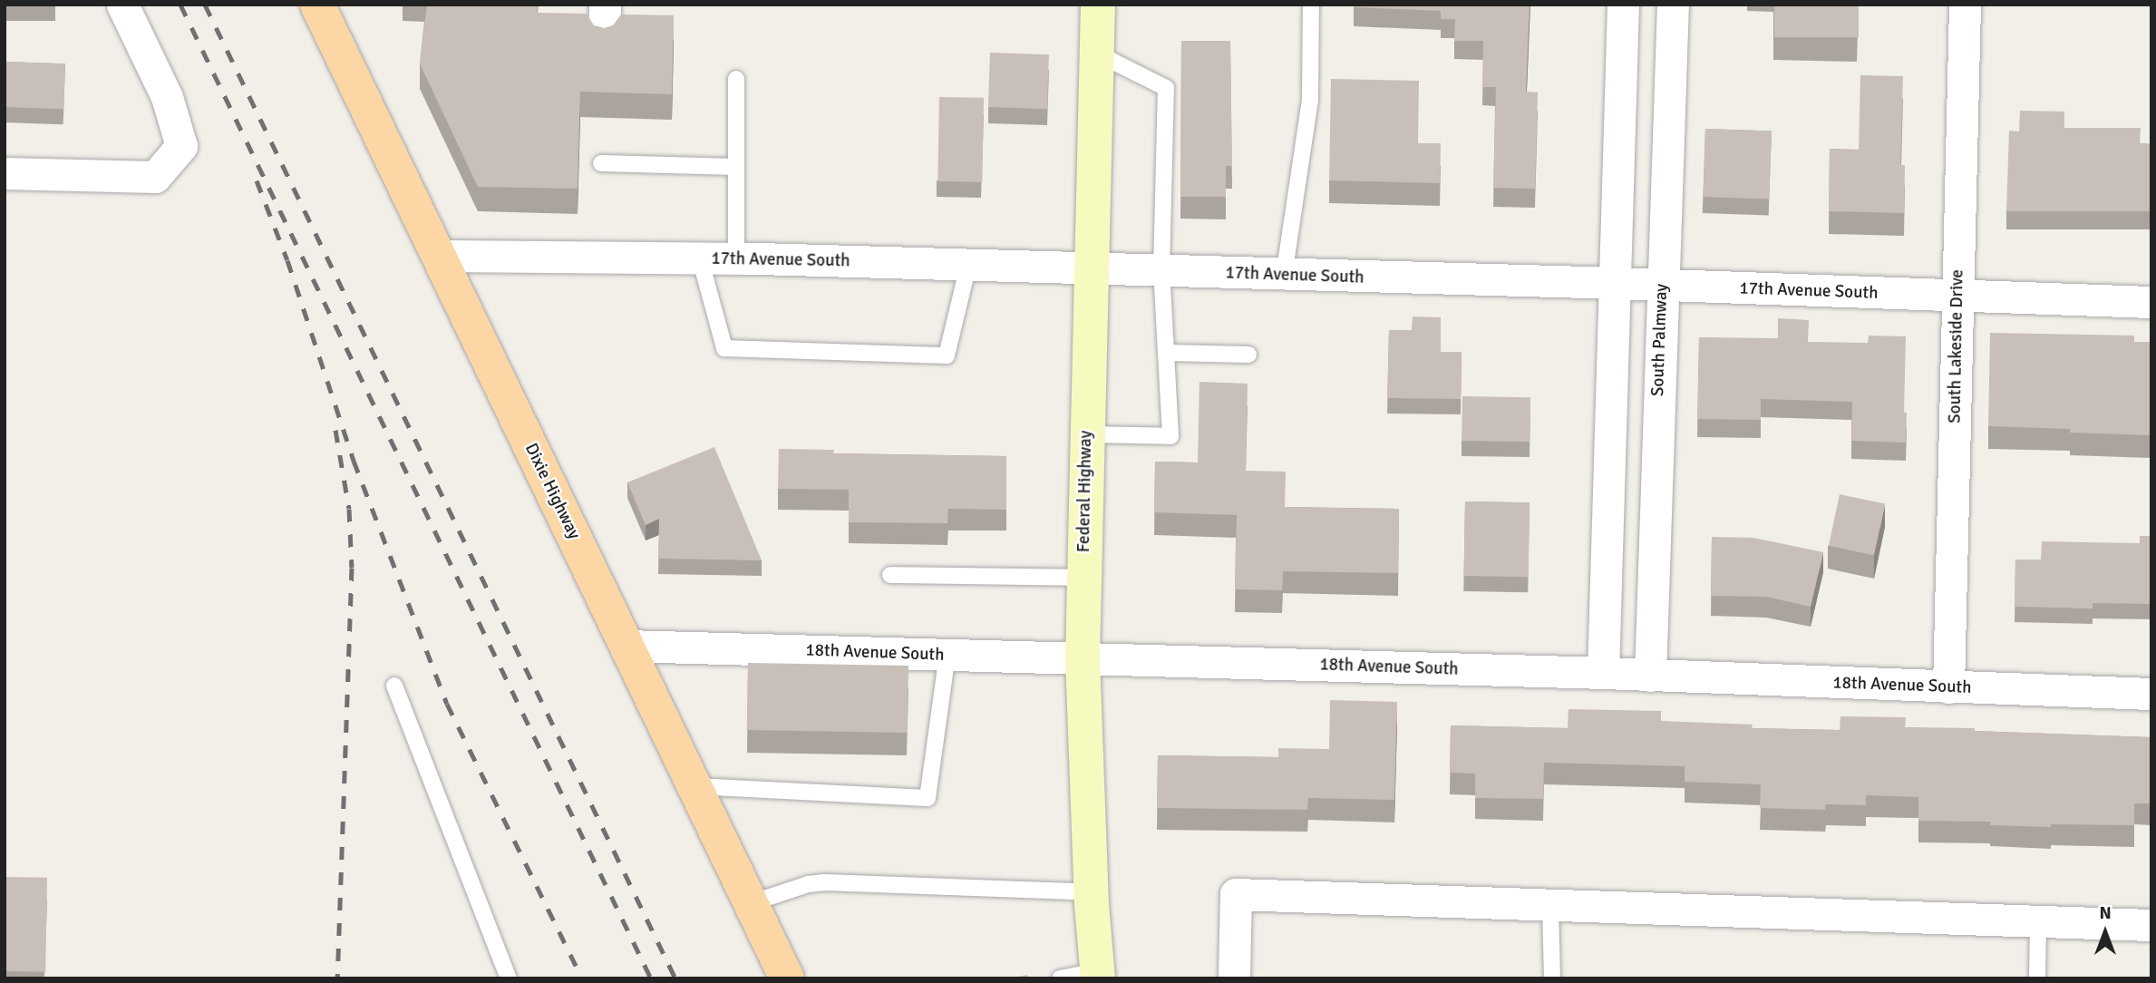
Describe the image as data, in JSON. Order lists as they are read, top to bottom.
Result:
{
  "streets": {
    "main road": ["Dixie Highway", "Federal Highway"],
    "street": [
      "17th Avenue South",
      "South Palmway",
      "South Lakeside Drive",
      "18th Avenue South"
    ]
  },
  "crossings": [
    ["17th Avenue South", "South Palmway"],
    ["17th Avenue South", "South Lakeside Drive"],
    ["17th Avenue South", "Dixie Highway"],
    ["17th Avenue South", "Federal Highway"],
    ["South Palmway", "18th Avenue South"],
    ["South Lakeside Drive", "18th Avenue South"],
    ["Dixie Highway", "18th Avenue South"],
    ["Federal Highway", "18th Avenue South"]
  ],
  "north": "top"
}
